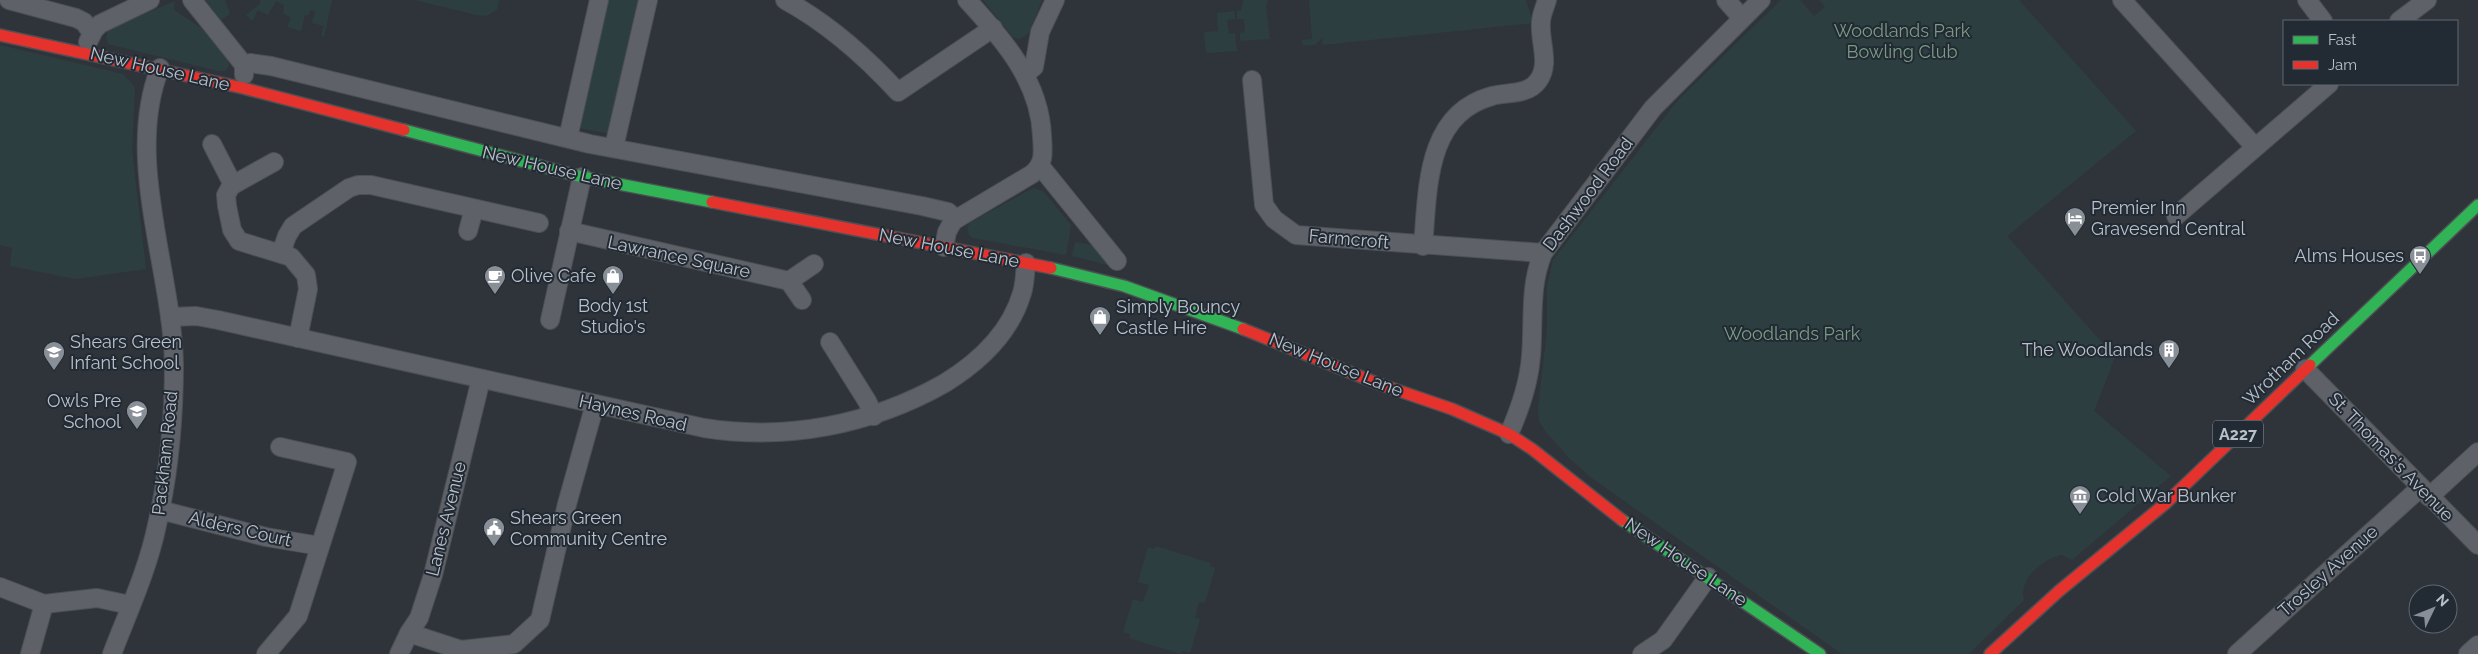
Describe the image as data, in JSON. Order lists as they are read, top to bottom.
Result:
{
  "streets": {
    "street": [
      "New House Lane",
      "Dashwood Road",
      "Farmcroft",
      "Lawrance Square",
      "Wrotham Road",
      "Haynes Road",
      "A227",
      "Packham Road",
      "St. Thomas's Avenue",
      "Lanes Avenue",
      "Alders Court",
      "Trosley Avenue"
    ]
  },
  "crossings": [
    ["New House Lane", "Dashwood Road"],
    ["New House Lane", "Haynes Road"],
    ["New House Lane", "Packham Road"],
    ["Dashwood Road", "Farmcroft"],
    ["Wrotham Road", "St. Thomas's Avenue"],
    ["Haynes Road", "Packham Road"],
    ["Haynes Road", "Lanes Avenue"],
    ["Packham Road", "Alders Court"],
    ["St. Thomas's Avenue", "Trosley Avenue"]
  ],
  "parks": ["Woodlands Park Bowling Club", "Woodlands Park"],
  "places": {
    "hotel": ["Premier Inn Gravesend Central"],
    "bus stop": ["Alms Houses"],
    "cafe": ["Olive Cafe"],
    "shop": ["Body 1st Studio's", "Simply Bouncy Castle Hire"],
    "building": ["The Woodlands"],
    "school or university": ["Shears Green Infant School", "Owls Pre School"],
    "museum": ["Cold War Bunker"],
    "public building": ["Shears Green Community Centre"]
  },
  "legend": ["Fast", "Jam"],
  "north": "top right"
}
